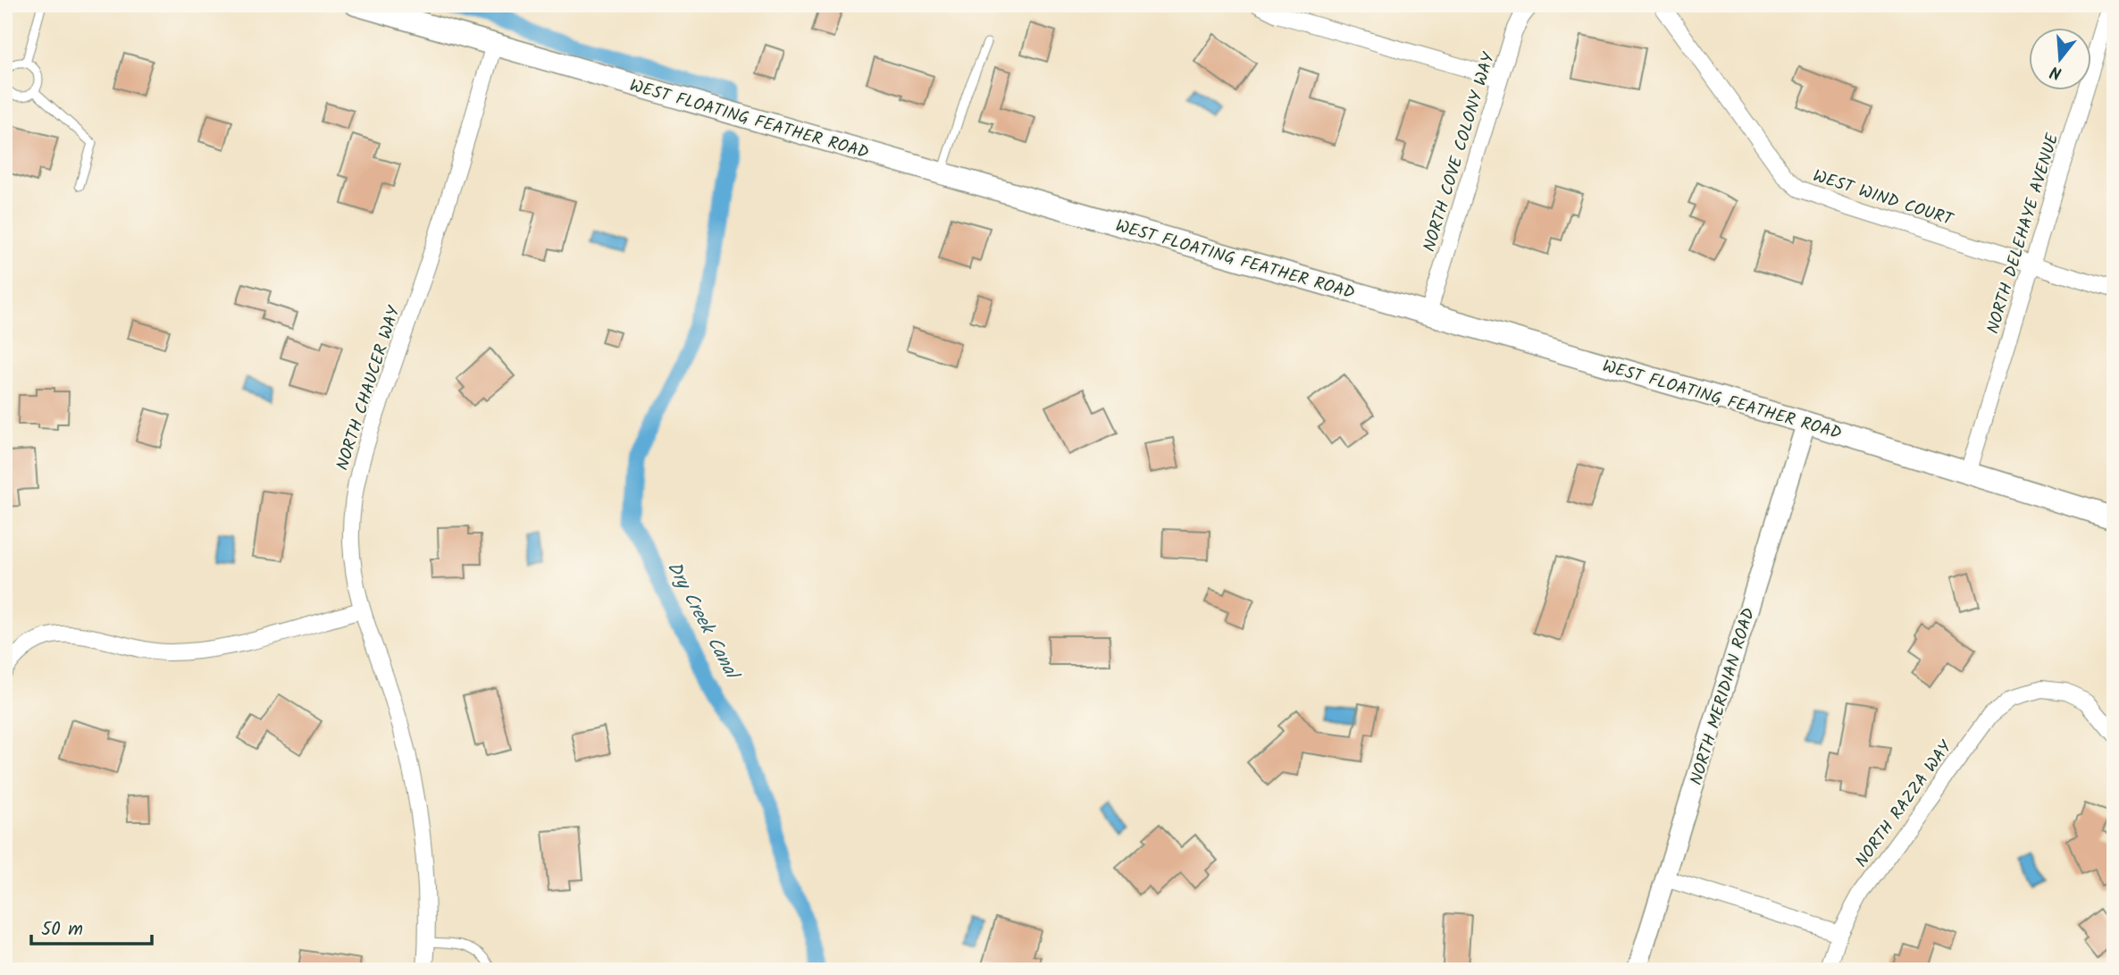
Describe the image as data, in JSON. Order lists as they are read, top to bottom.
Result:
{
  "streets": {
    "main road": ["WEST FLOATING FEATHER ROAD"],
    "street": [
      "NORTH COVE COLONY WAY",
      "WEST WIND COURT",
      "NORTH DELEHAYE AVENUE",
      "NORTH CHAUCER WAY",
      "NORTH MERIDIAN ROAD",
      "NORTH RAZZA WAY"
    ]
  },
  "crossings": [
    ["WEST FLOATING FEATHER ROAD", "NORTH COVE COLONY WAY"],
    ["WEST FLOATING FEATHER ROAD", "NORTH DELEHAYE AVENUE"],
    ["WEST FLOATING FEATHER ROAD", "NORTH CHAUCER WAY"],
    ["WEST FLOATING FEATHER ROAD", "NORTH MERIDIAN ROAD"],
    ["WEST WIND COURT", "NORTH DELEHAYE AVENUE"]
  ],
  "water": ["Dry Creek Canal"],
  "scale_bar": "50 m",
  "north": "bottom"
}
